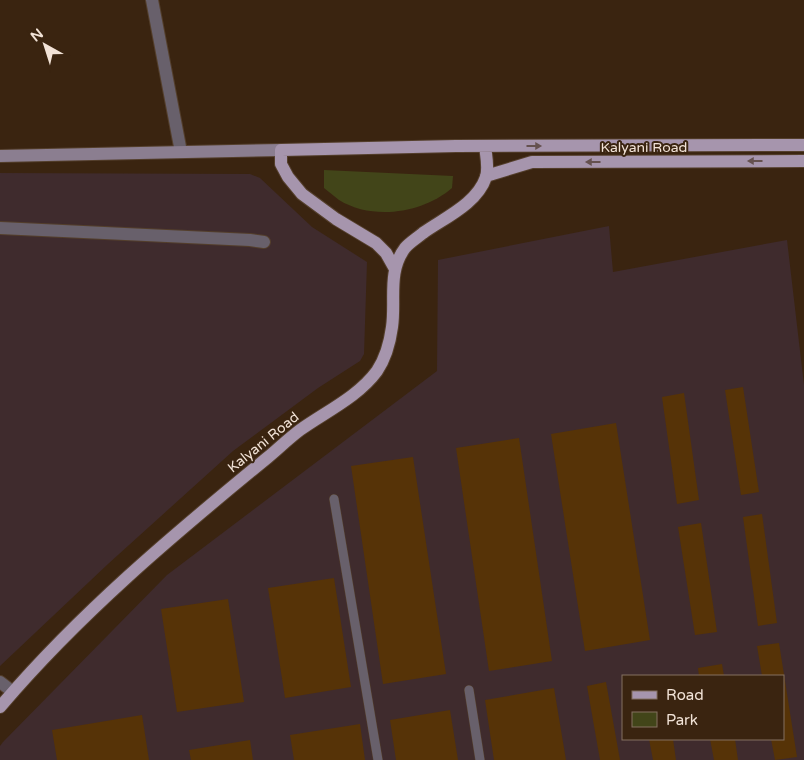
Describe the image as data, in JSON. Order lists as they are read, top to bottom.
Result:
{
  "streets": {
    "main road": ["Kalyani Road"]
  },
  "legend": ["Road", "Park"],
  "north": "top left"
}
